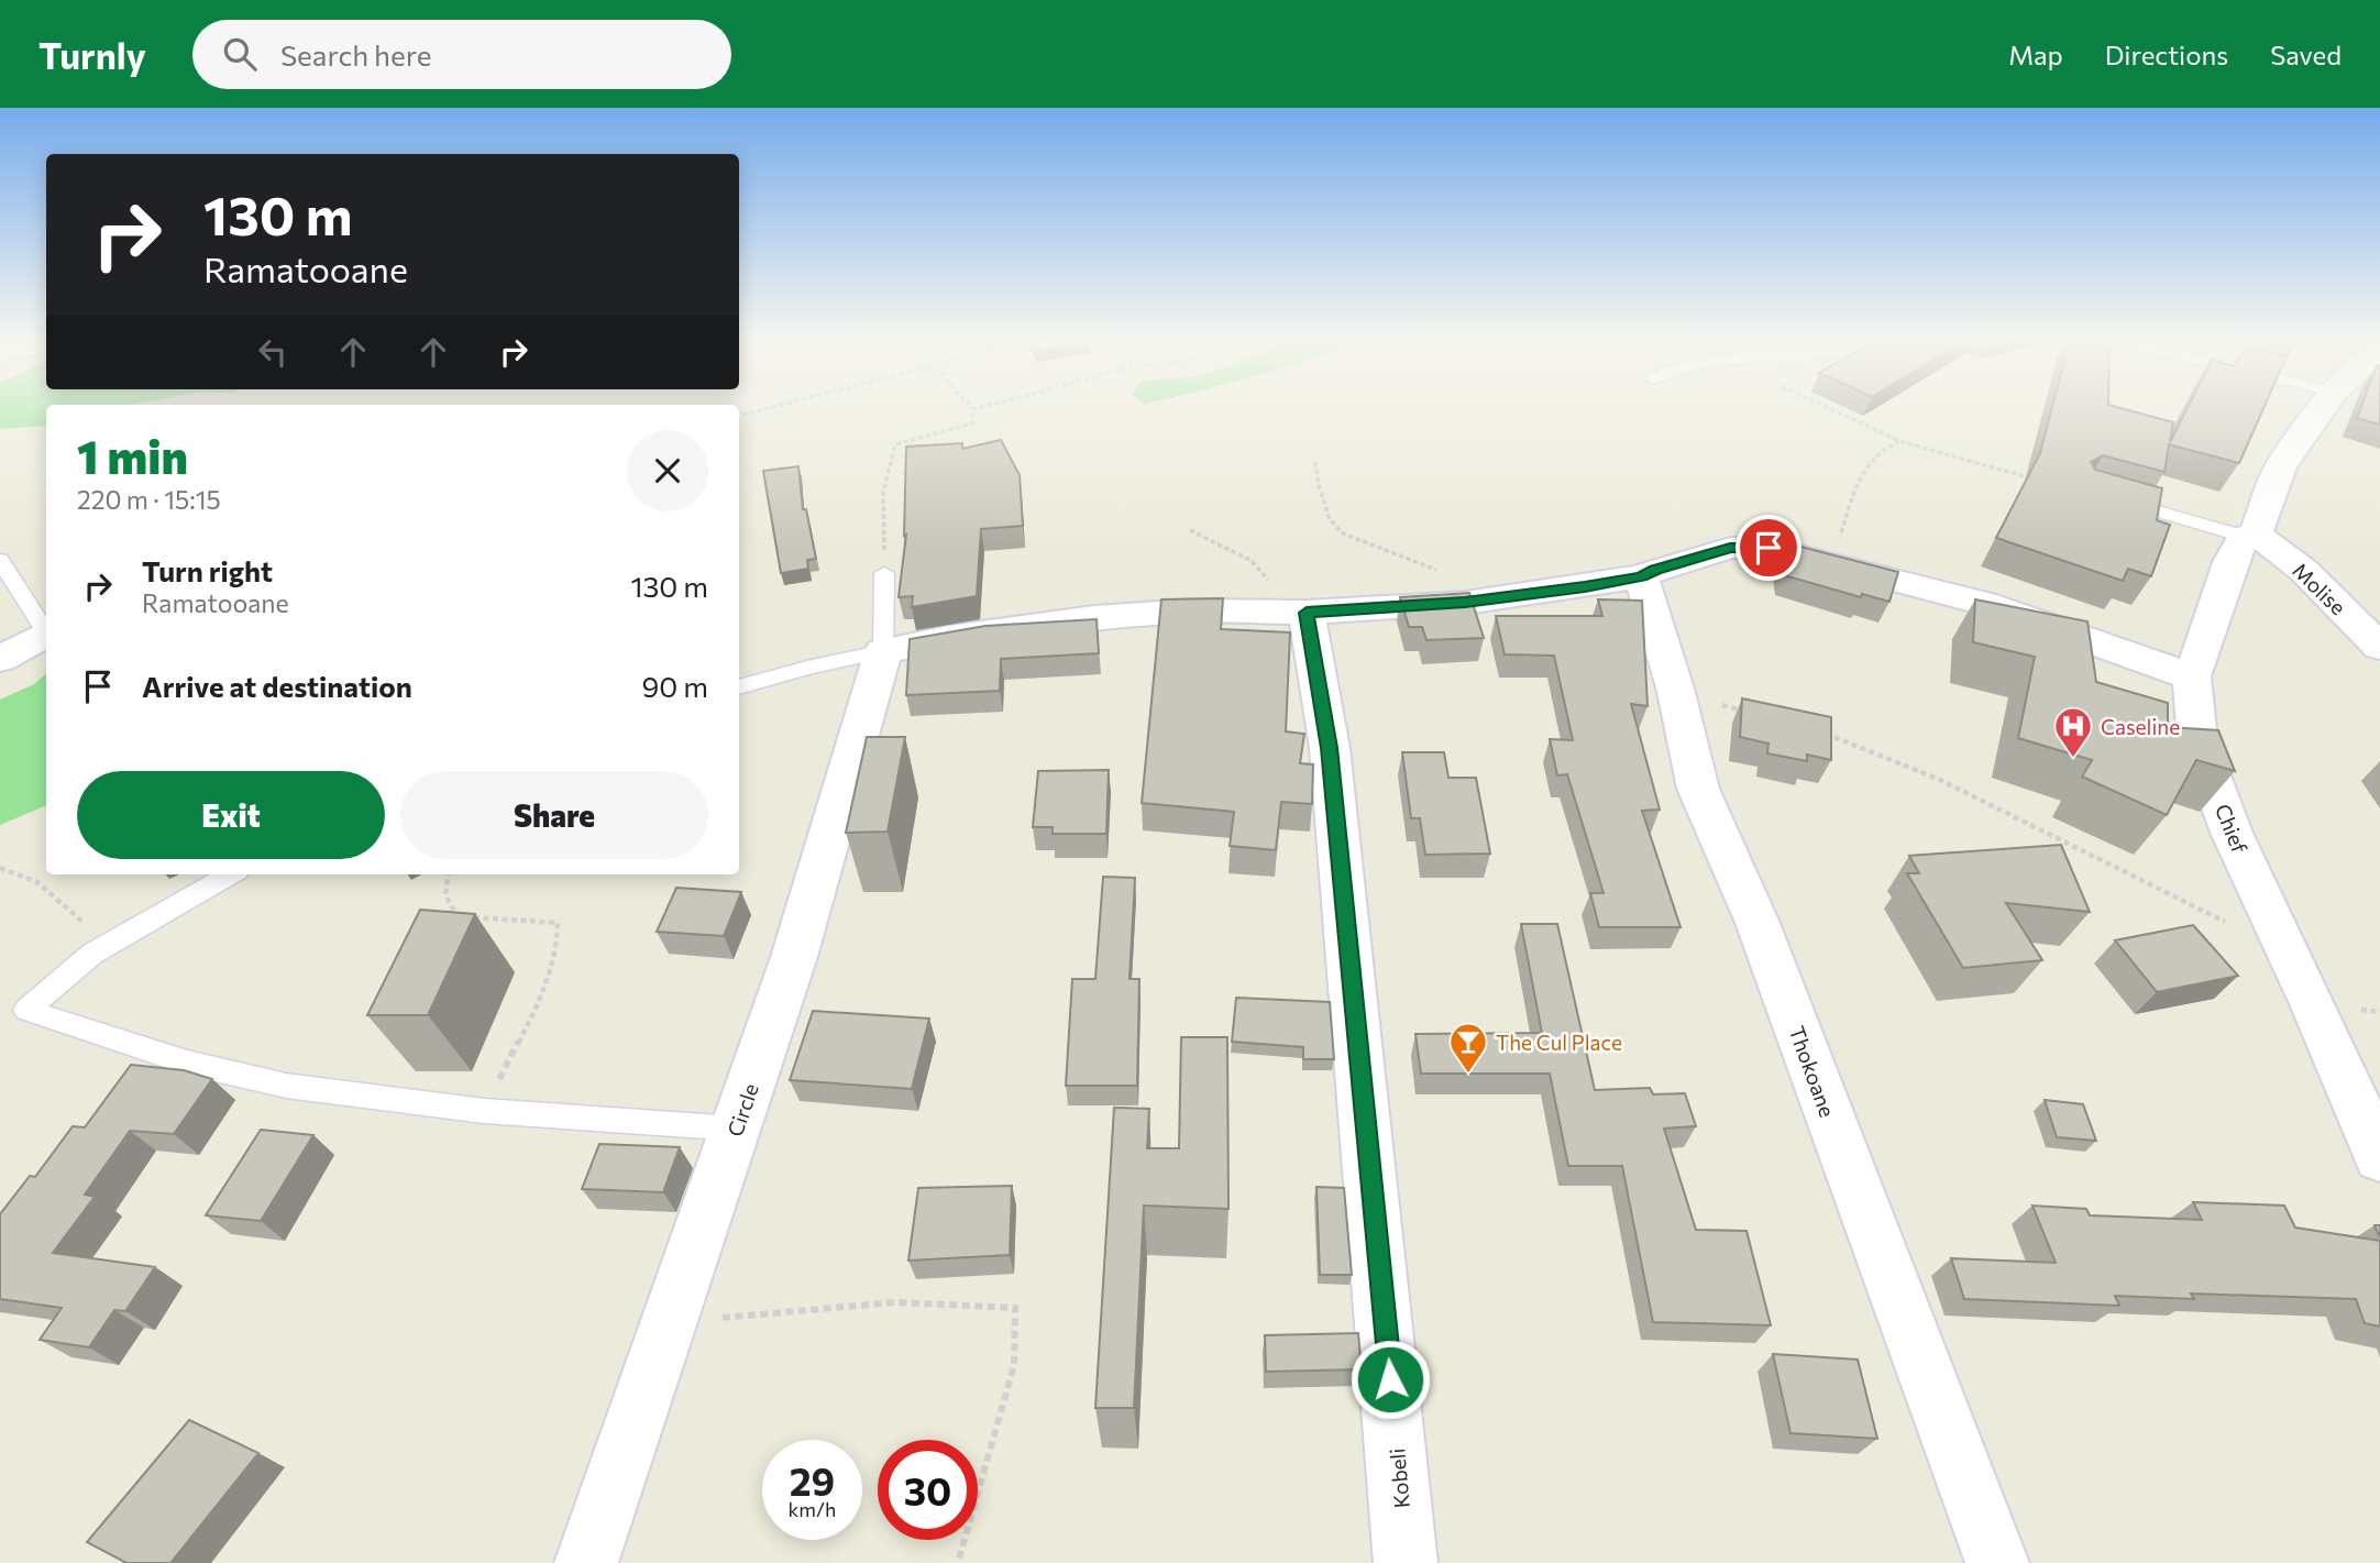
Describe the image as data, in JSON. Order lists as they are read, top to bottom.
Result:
{
  "streets": {
    "street": [
      "Molise",
      "Chief",
      "Thokoane",
      "Circle",
      "Kobeli"
    ]
  },
  "crossings": [
    ["Molise", "Chief"]
  ],
  "places": {
    "hospital": ["Caseline"],
    "bar": ["The Cul Place"]
  },
  "page": {
    "header": "Turnly",
    "search": "Search here",
    "nav": ["Map", "Directions", "Saved"],
    "turn": ["130 m", "Ramatooane"],
    "heading": ["1 min", "220 m · 15:15"],
    "list": [
      {
        "name": "Turn right",
        "note": "Ramatooane",
        "value": "130 m"
      },
      {
        "name": "Arrive at destination",
        "value": "90 m"
      }
    ],
    "buttons": ["Exit", "Share"],
    "speed": "29 km/h",
    "limit": "30"
  }
}
